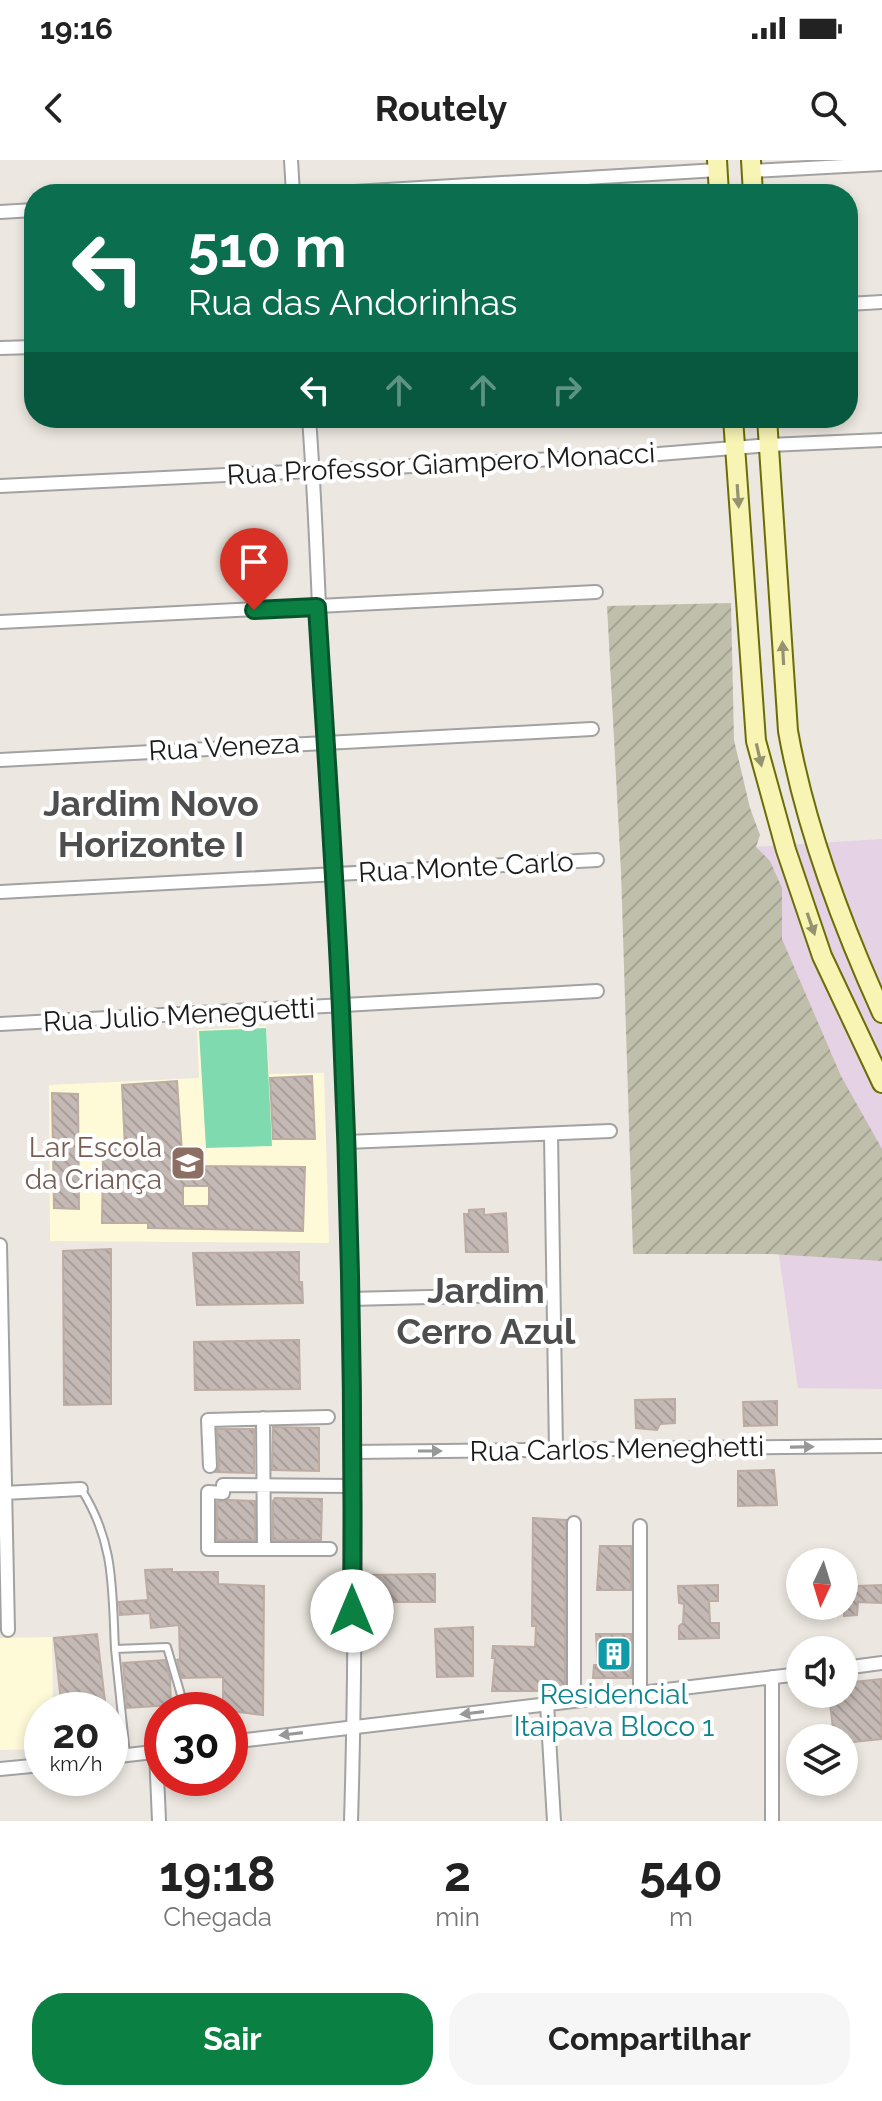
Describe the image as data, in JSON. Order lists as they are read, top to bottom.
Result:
{
  "streets": {
    "street": [
      "Rua Professor Giampero Monacci",
      "Rua Veneza",
      "Rua Monte Carlo",
      "Rua Julio Meneguetti",
      "Rua Carlos Meneghetti"
    ]
  },
  "one_way": ["Rua Carlos Meneghetti"],
  "districts": ["Jardim Novo Horizonte I", "Jardim Cerro Azul"],
  "places": {
    "school or university": ["Lar Escola da Criança"],
    "building": ["Residencial Itaipava Bloco 1"]
  },
  "north": "bottom",
  "page": {
    "status": "19:16",
    "header": "Routely",
    "turn": ["510 m", "Rua das Andorinhas"],
    "speed": "20 km/h",
    "limit": "30",
    "eta": [
      "19:18",
      "Chegada",
      "2",
      "min",
      "540",
      "m"
    ],
    "buttons": ["Sair", "Compartilhar"]
  }
}
